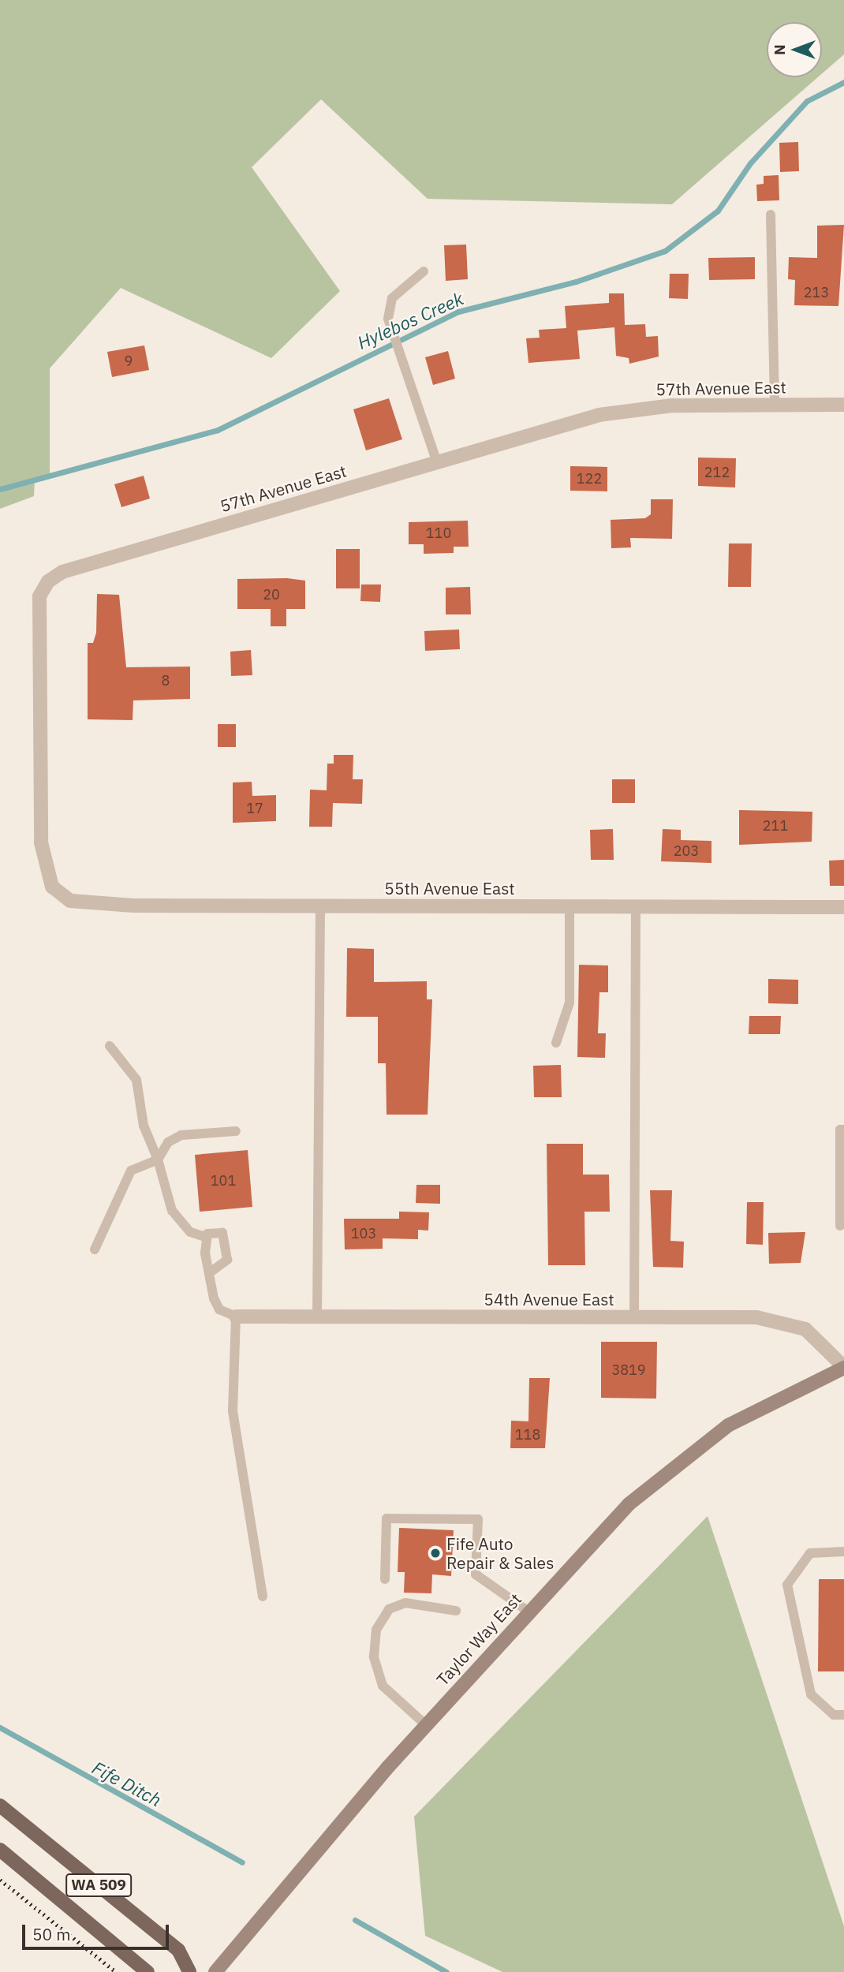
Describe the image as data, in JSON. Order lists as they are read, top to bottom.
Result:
{
  "streets": {
    "main road": ["Taylor Way East", "WA 509"],
    "street": ["57th Avenue East", "55th Avenue East", "54th Avenue East"]
  },
  "crossings": [
    ["57th Avenue East", "55th Avenue East"],
    ["54th Avenue East", "Taylor Way East"]
  ],
  "water": ["Hylebos Creek", "Fife Ditch"],
  "places": ["Fife Auto Repair & Sales"],
  "house_numbers": [
    "213",
    "9",
    "212",
    "122",
    "110",
    "20",
    "8",
    "17",
    "211",
    "203",
    "101",
    "103",
    "3819",
    "118"
  ],
  "scale_bar": "50 m",
  "north": "left"
}
